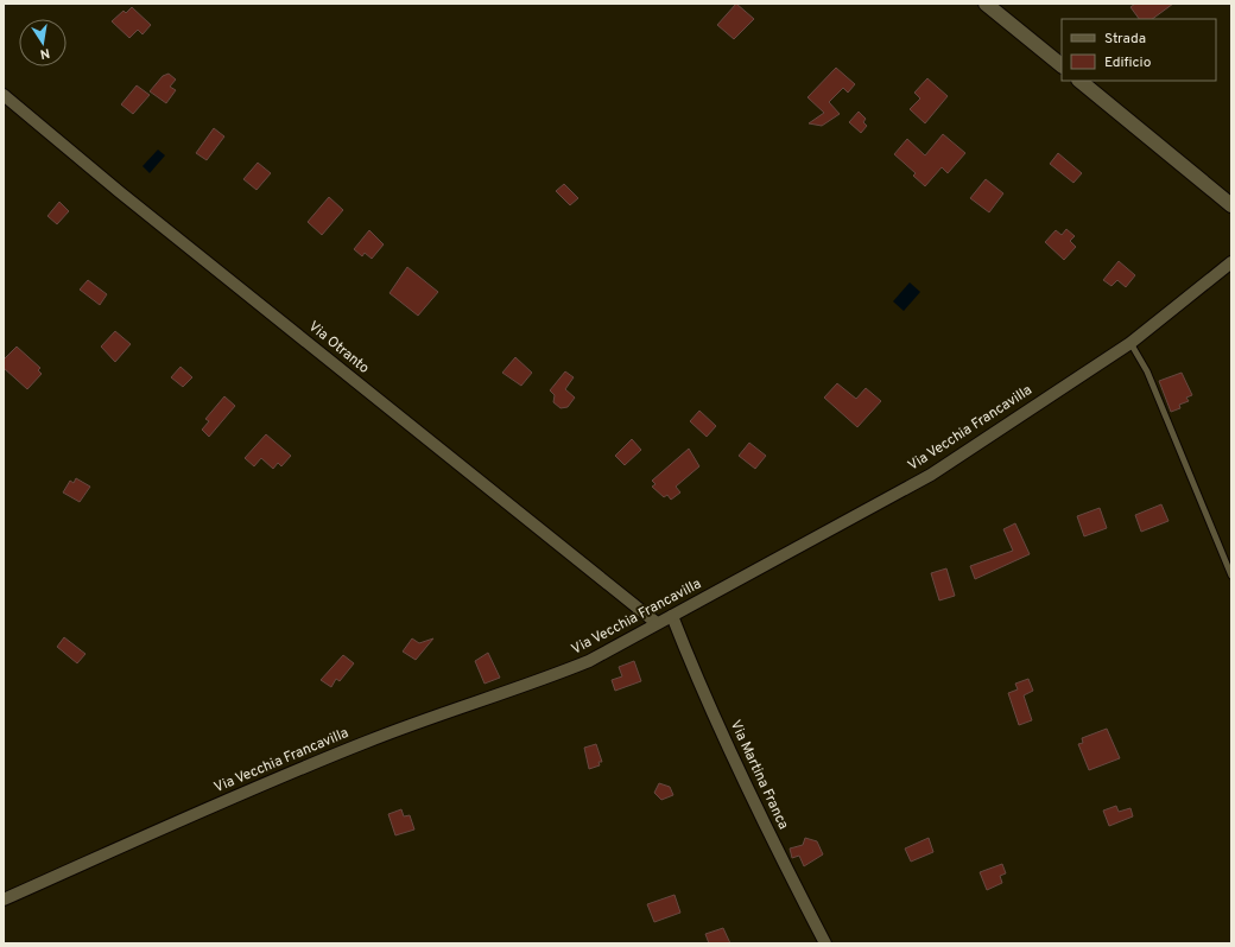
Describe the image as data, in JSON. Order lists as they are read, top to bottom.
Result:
{
  "streets": {
    "street": ["Via Otranto", "Via Vecchia Francavilla", "Via Martina Franca"]
  },
  "crossings": [
    ["Via Otranto", "Via Vecchia Francavilla"],
    ["Via Vecchia Francavilla", "Via Martina Franca"]
  ],
  "legend": ["Strada", "Edificio"],
  "north": "bottom"
}
